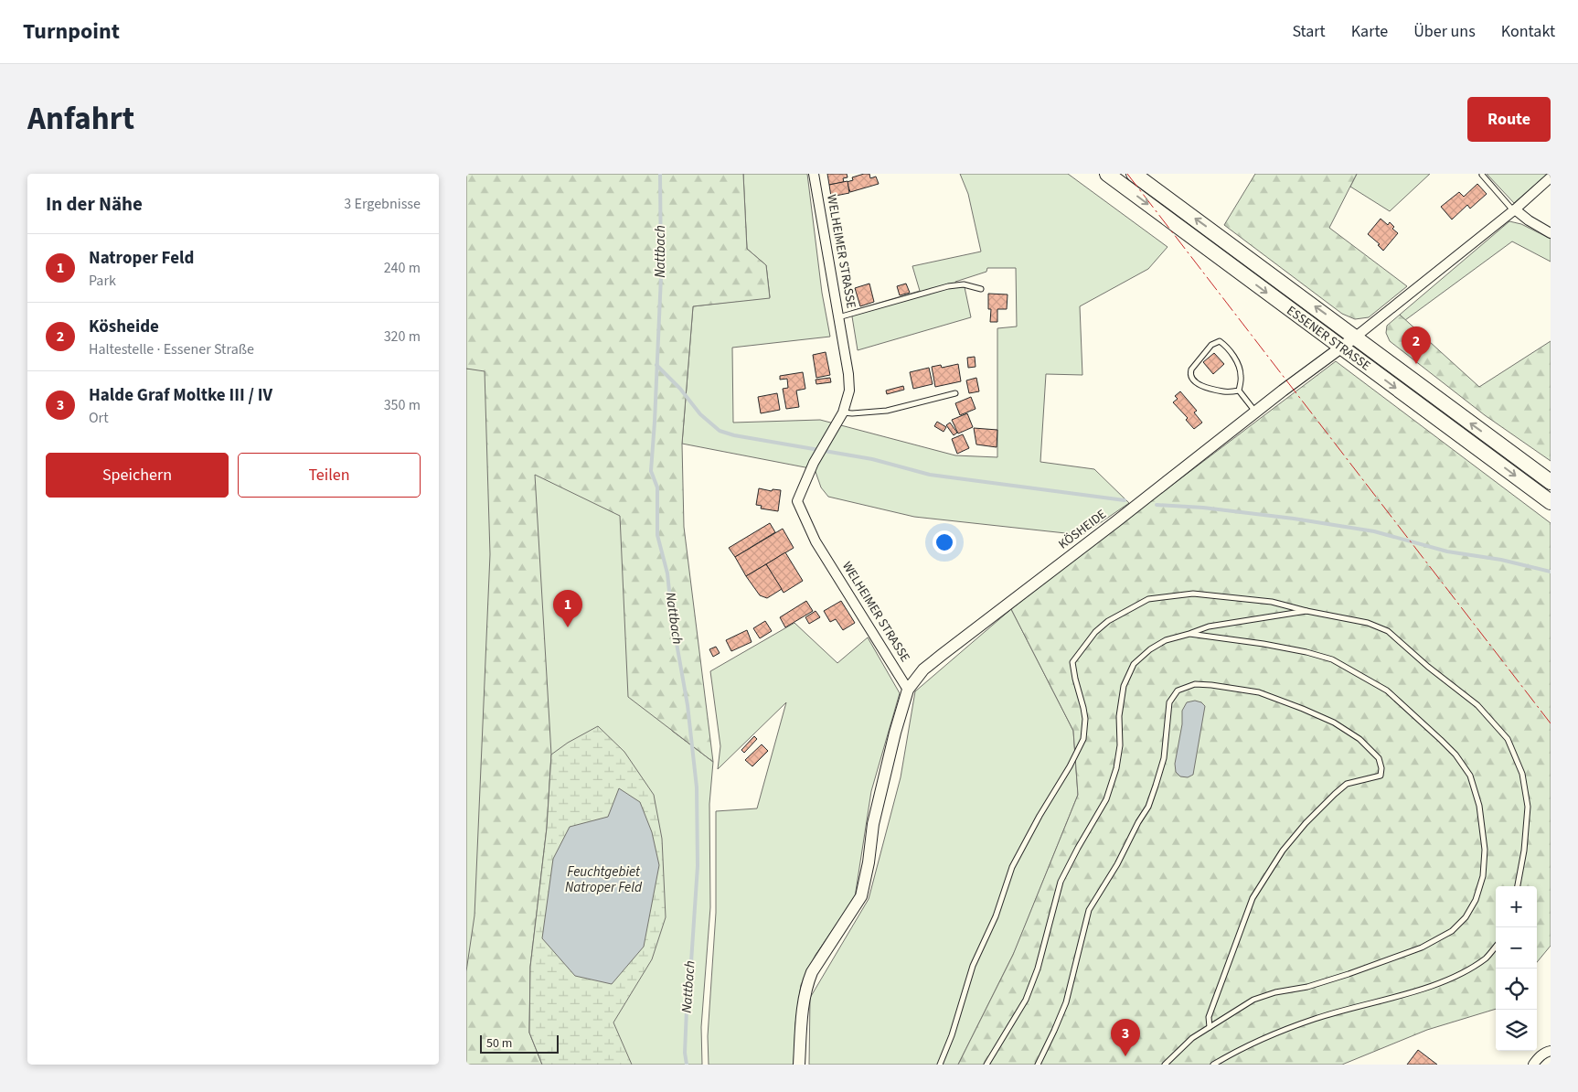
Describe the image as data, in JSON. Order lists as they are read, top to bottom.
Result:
{
  "streets": {
    "main road": ["ESSENER STRASSE"],
    "street": ["WELHEIMER STRASSE", "KÖSHEIDE"]
  },
  "crossings": [
    ["WELHEIMER STRASSE", "KÖSHEIDE"],
    ["ESSENER STRASSE", "KÖSHEIDE"]
  ],
  "water": ["Nattbach", "Feuchtgebiet Natroper Feld"],
  "scale_bar": "50 m",
  "page": {
    "header": "Turnpoint",
    "nav": [
      "Start",
      "Karte",
      "Über uns",
      "Kontakt"
    ],
    "title": "Anfahrt",
    "buttons": [
      "Route",
      ["Speichern", "Teilen"]
    ],
    "heading": ["In der Nähe", "3 Ergebnisse"],
    "list": [
      {
        "mark": "1",
        "name": "Natroper Feld",
        "note": "Park",
        "value": "240 m"
      },
      {
        "mark": "2",
        "name": "Kösheide",
        "note": "Haltestelle · Essener Straße",
        "value": "320 m"
      },
      {
        "mark": "3",
        "name": "Halde Graf Moltke III / IV",
        "note": "Ort",
        "value": "350 m"
      }
    ],
    "pins": ["2", "1", "3"],
    "map_buttons": ["+", "−"],
    "scale": "50 m"
  }
}
